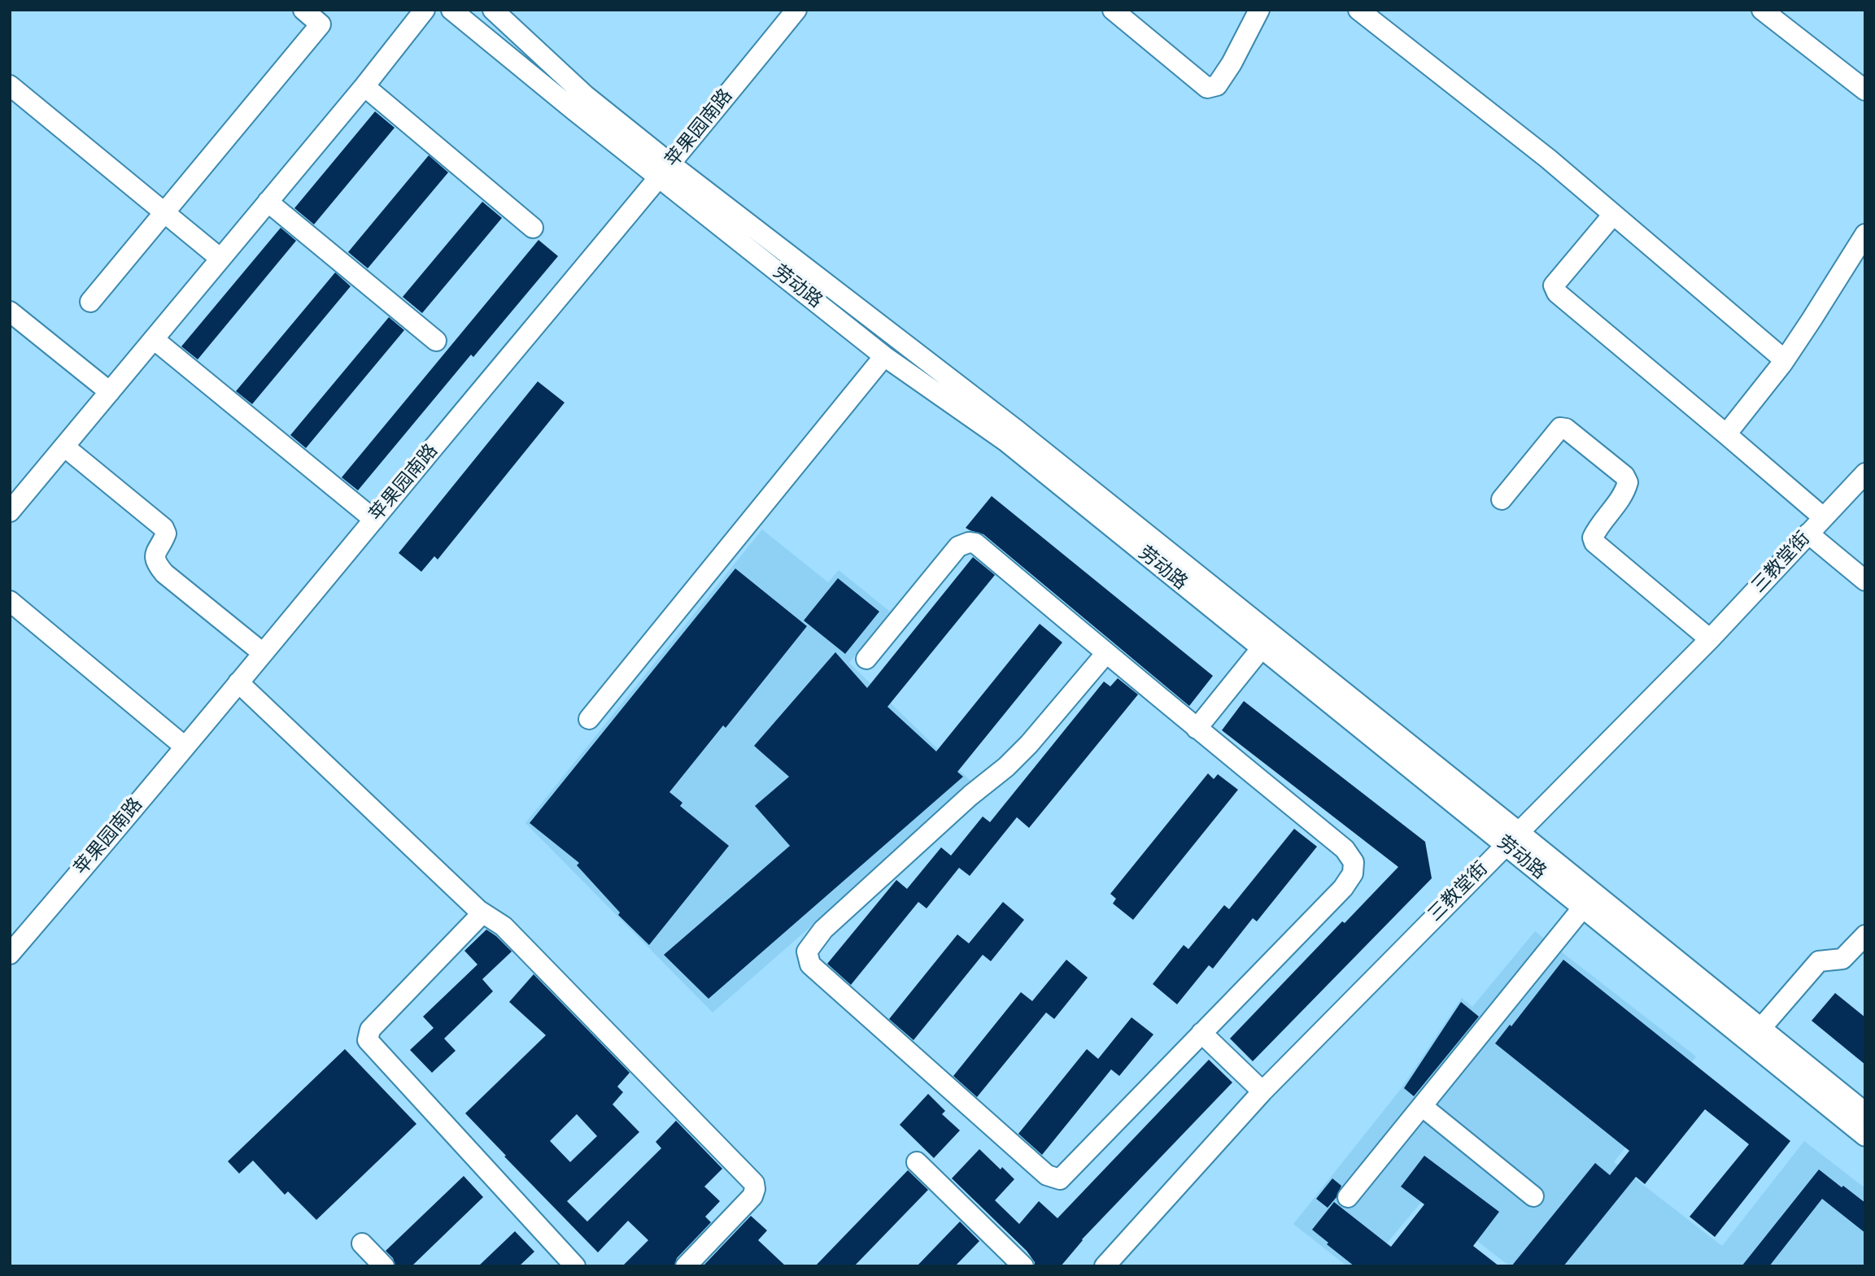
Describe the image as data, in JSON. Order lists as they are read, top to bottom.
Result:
{
  "streets": {
    "street": ["苹果园南路", "劳动路", "三教堂街"]
  },
  "crossings": [
    ["苹果园南路", "劳动路"],
    ["劳动路", "三教堂街"]
  ]
}
